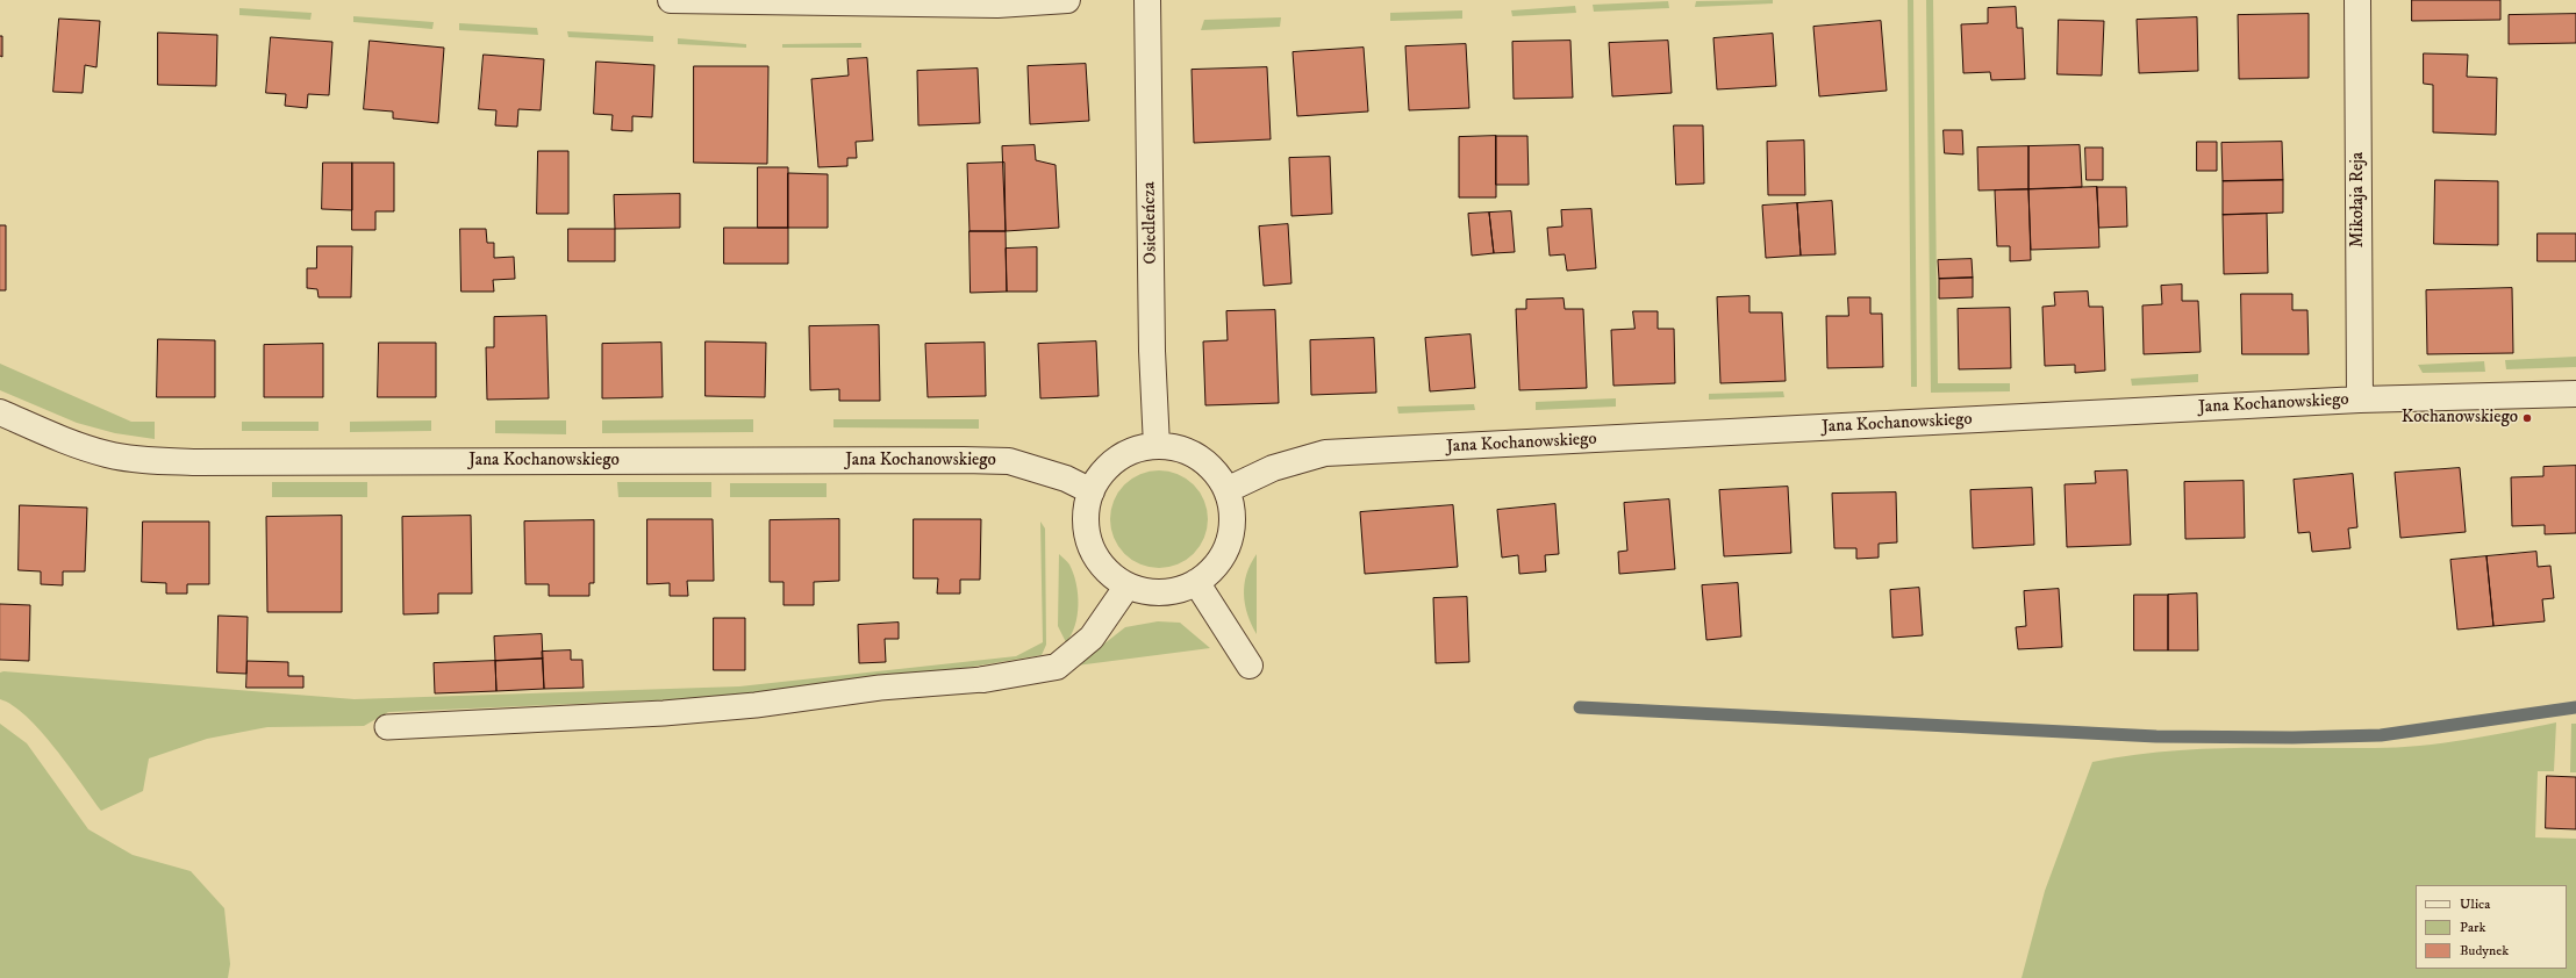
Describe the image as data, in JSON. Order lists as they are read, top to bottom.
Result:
{
  "streets": {
    "street": ["Mikołaja Reja", "Osiedleńcza", "Jana Kochanowskiego"]
  },
  "crossings": [
    ["Mikołaja Reja", "Jana Kochanowskiego"],
    ["Osiedleńcza", "Jana Kochanowskiego"]
  ],
  "places": ["Kochanowskiego"],
  "legend": ["Ulica", "Park", "Budynek"]
}
